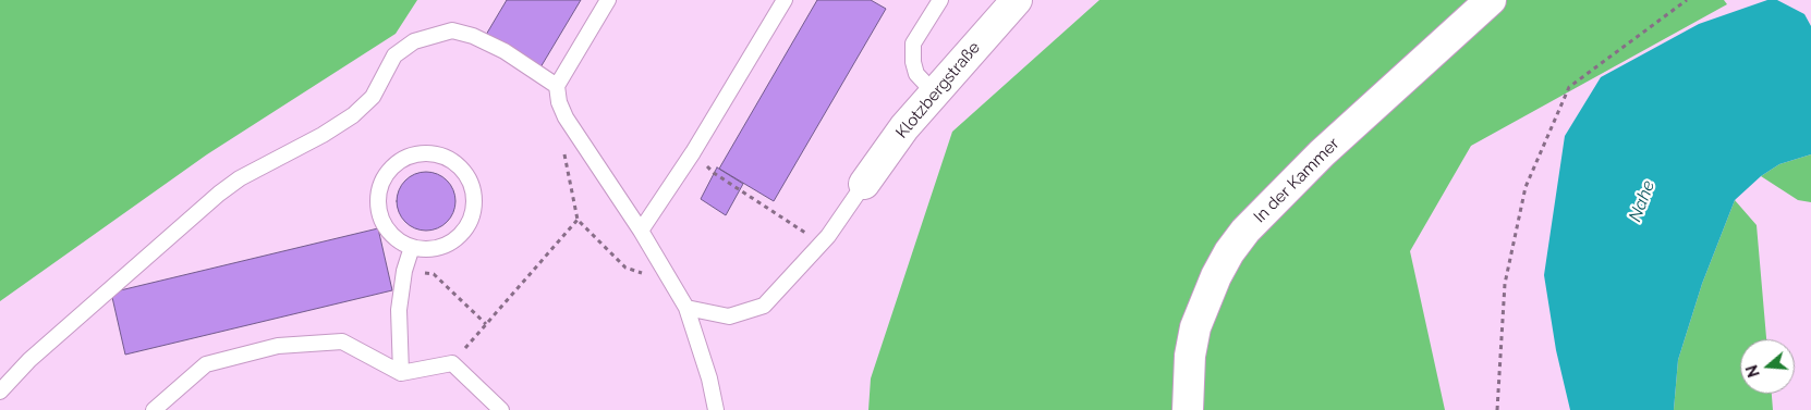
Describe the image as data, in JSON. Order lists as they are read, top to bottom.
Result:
{
  "streets": {
    "street": ["Klotzbergstraße", "In der Kammer"]
  },
  "water": ["Nahe"],
  "north": "left"
}
